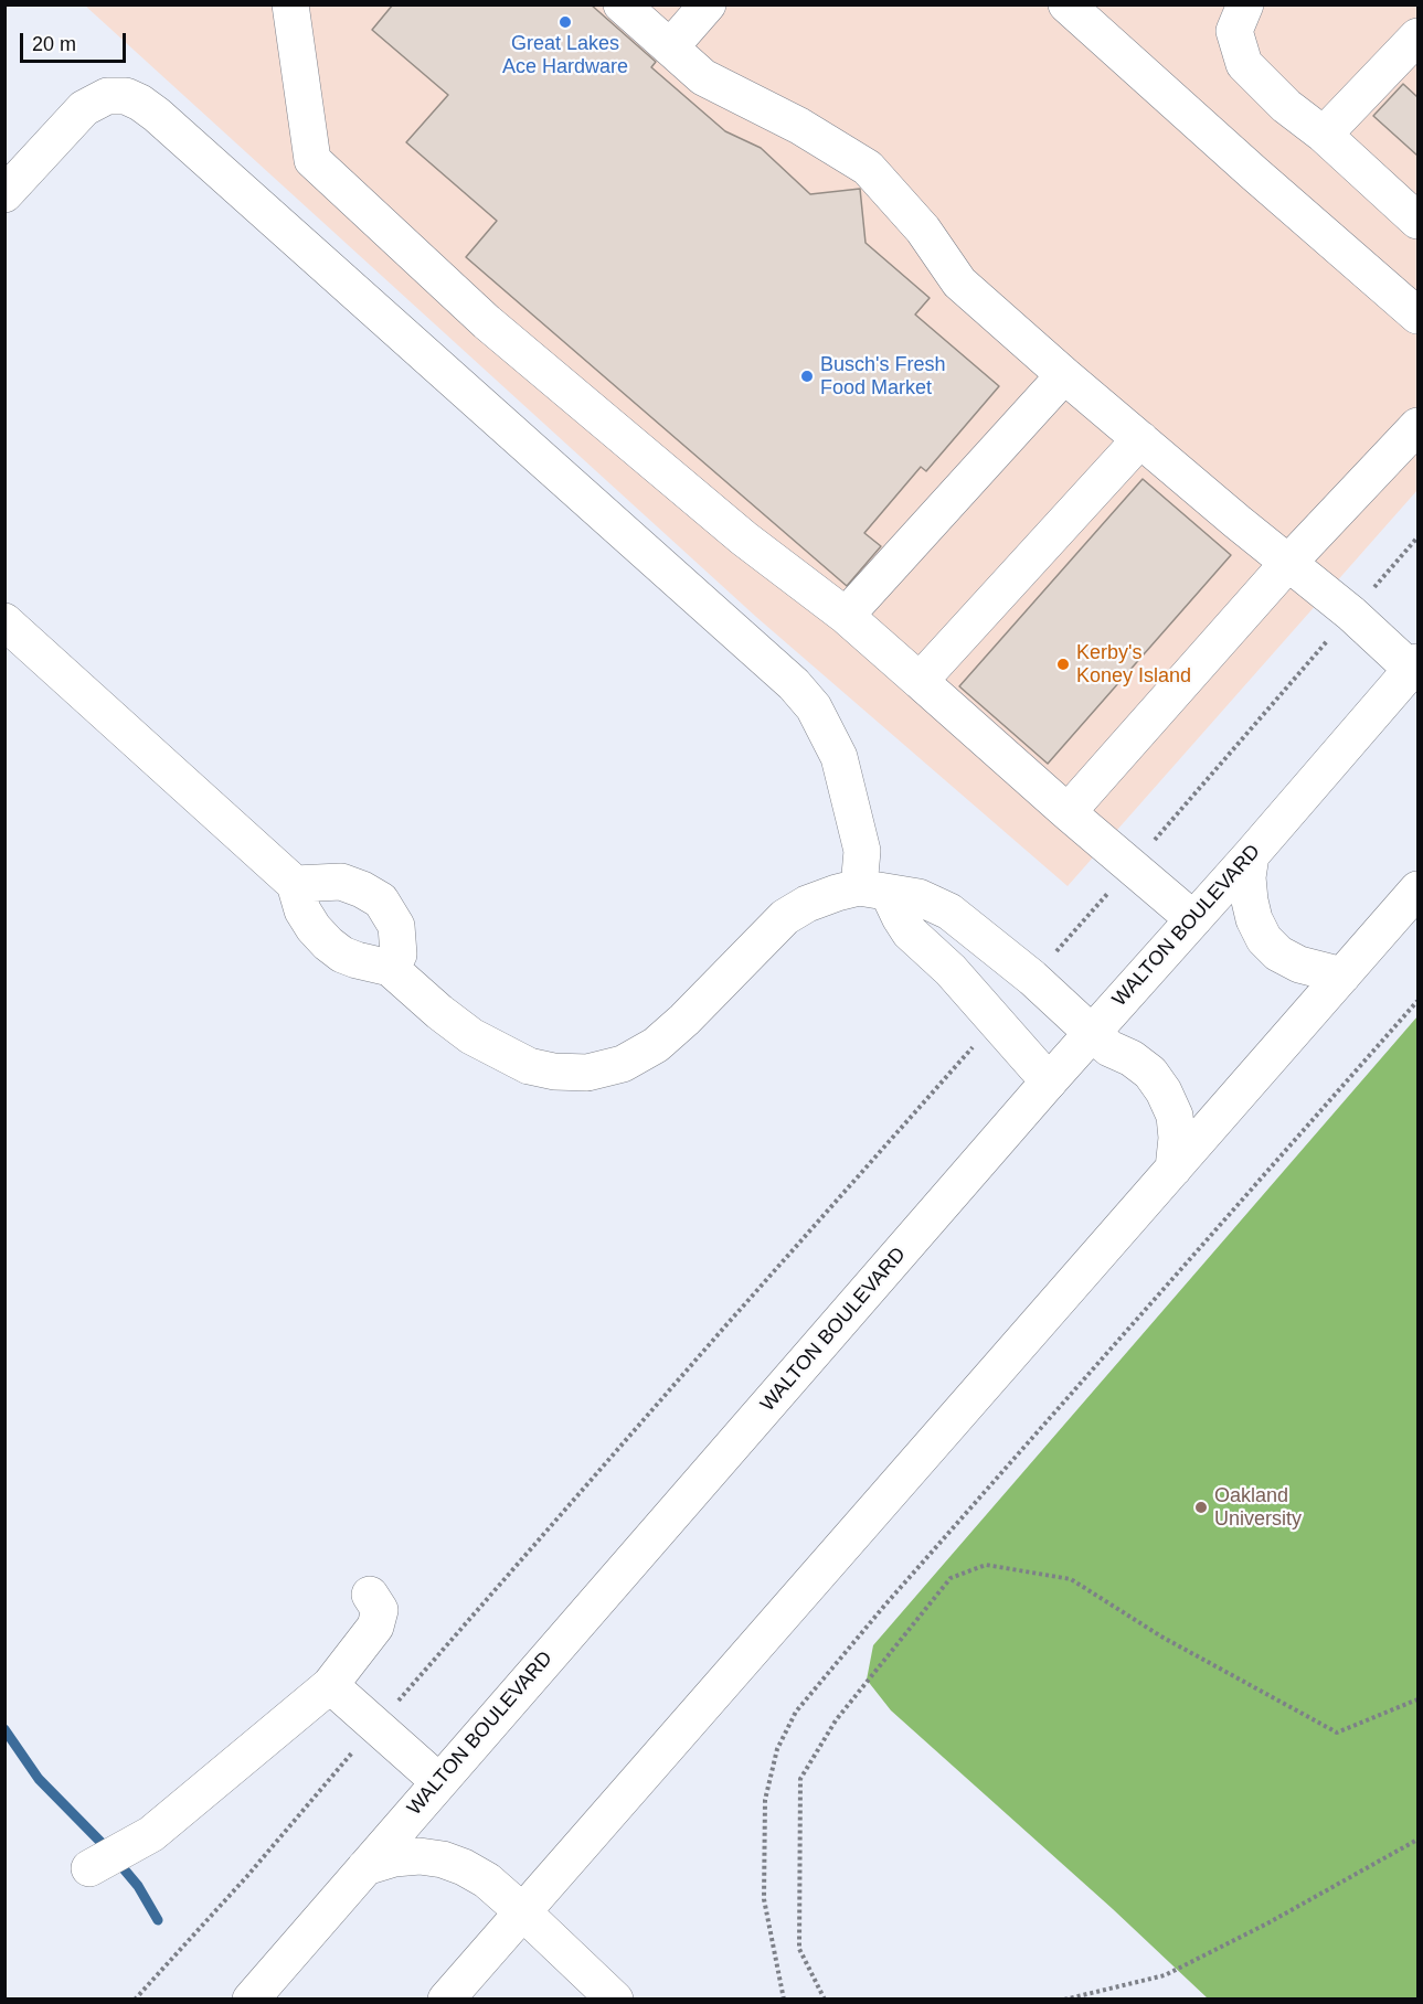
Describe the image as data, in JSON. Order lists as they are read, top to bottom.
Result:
{
  "streets": {
    "main road": ["WALTON BOULEVARD"]
  },
  "places": [
    "Great Lakes Ace Hardware",
    "Busch's Fresh Food Market",
    "Kerby's Koney Island",
    "Oakland University"
  ],
  "scale_bar": "20 m"
}
